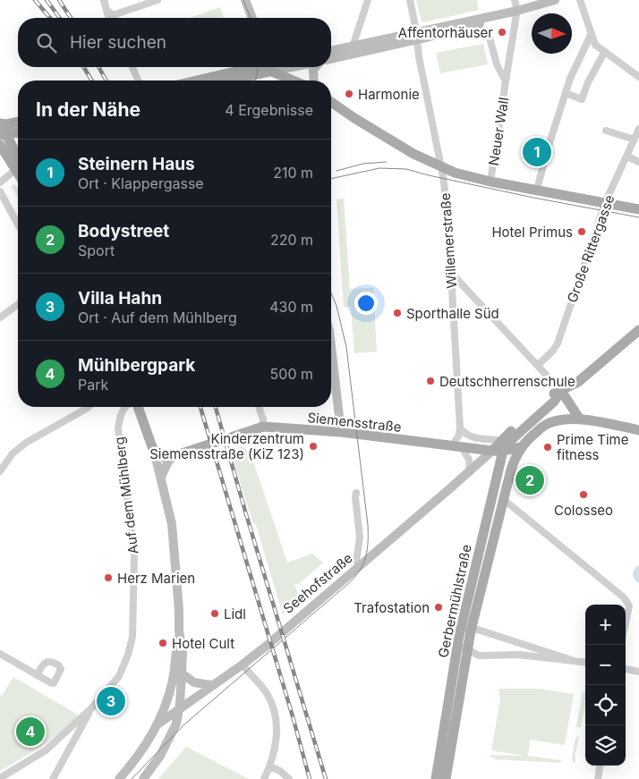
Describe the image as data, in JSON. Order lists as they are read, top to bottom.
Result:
{
  "streets": {
    "main road": ["Siemensstraße", "Seehofstraße", "Gerbermühlstraße"],
    "street": [
      "Neuer Wall",
      "Willemerstraße",
      "Große Rittergasse",
      "Auf dem Mühlberg"
    ]
  },
  "crossings": [
    ["Willemerstraße", "Siemensstraße"],
    ["Siemensstraße", "Seehofstraße"],
    ["Siemensstraße", "Gerbermühlstraße"],
    ["Seehofstraße", "Gerbermühlstraße"]
  ],
  "places": [
    "Affentorhäuser",
    "Harmonie",
    "Hotel Primus",
    "Sporthalle Süd",
    "Deutschherrenschule",
    "Kinderzentrum Siemensstraße (KiZ 123)",
    "Prime Time fitness",
    "Colosseo",
    "Herz Marien",
    "Trafostation",
    "Lidl",
    "Hotel Cult"
  ],
  "north": "right",
  "page": {
    "search": "Hier suchen",
    "heading": ["In der Nähe", "4 Ergebnisse"],
    "pins": [
      "1",
      "2",
      "3",
      "4"
    ],
    "list": [
      {
        "mark": "1",
        "name": "Steinern Haus",
        "note": "Ort · Klappergasse",
        "value": "210 m"
      },
      {
        "mark": "2",
        "name": "Bodystreet",
        "note": "Sport",
        "value": "220 m"
      },
      {
        "mark": "3",
        "name": "Villa Hahn",
        "note": "Ort · Auf dem Mühlberg",
        "value": "430 m"
      },
      {
        "mark": "4",
        "name": "Mühlbergpark",
        "note": "Park",
        "value": "500 m"
      }
    ],
    "map_buttons": ["+", "−"]
  }
}
